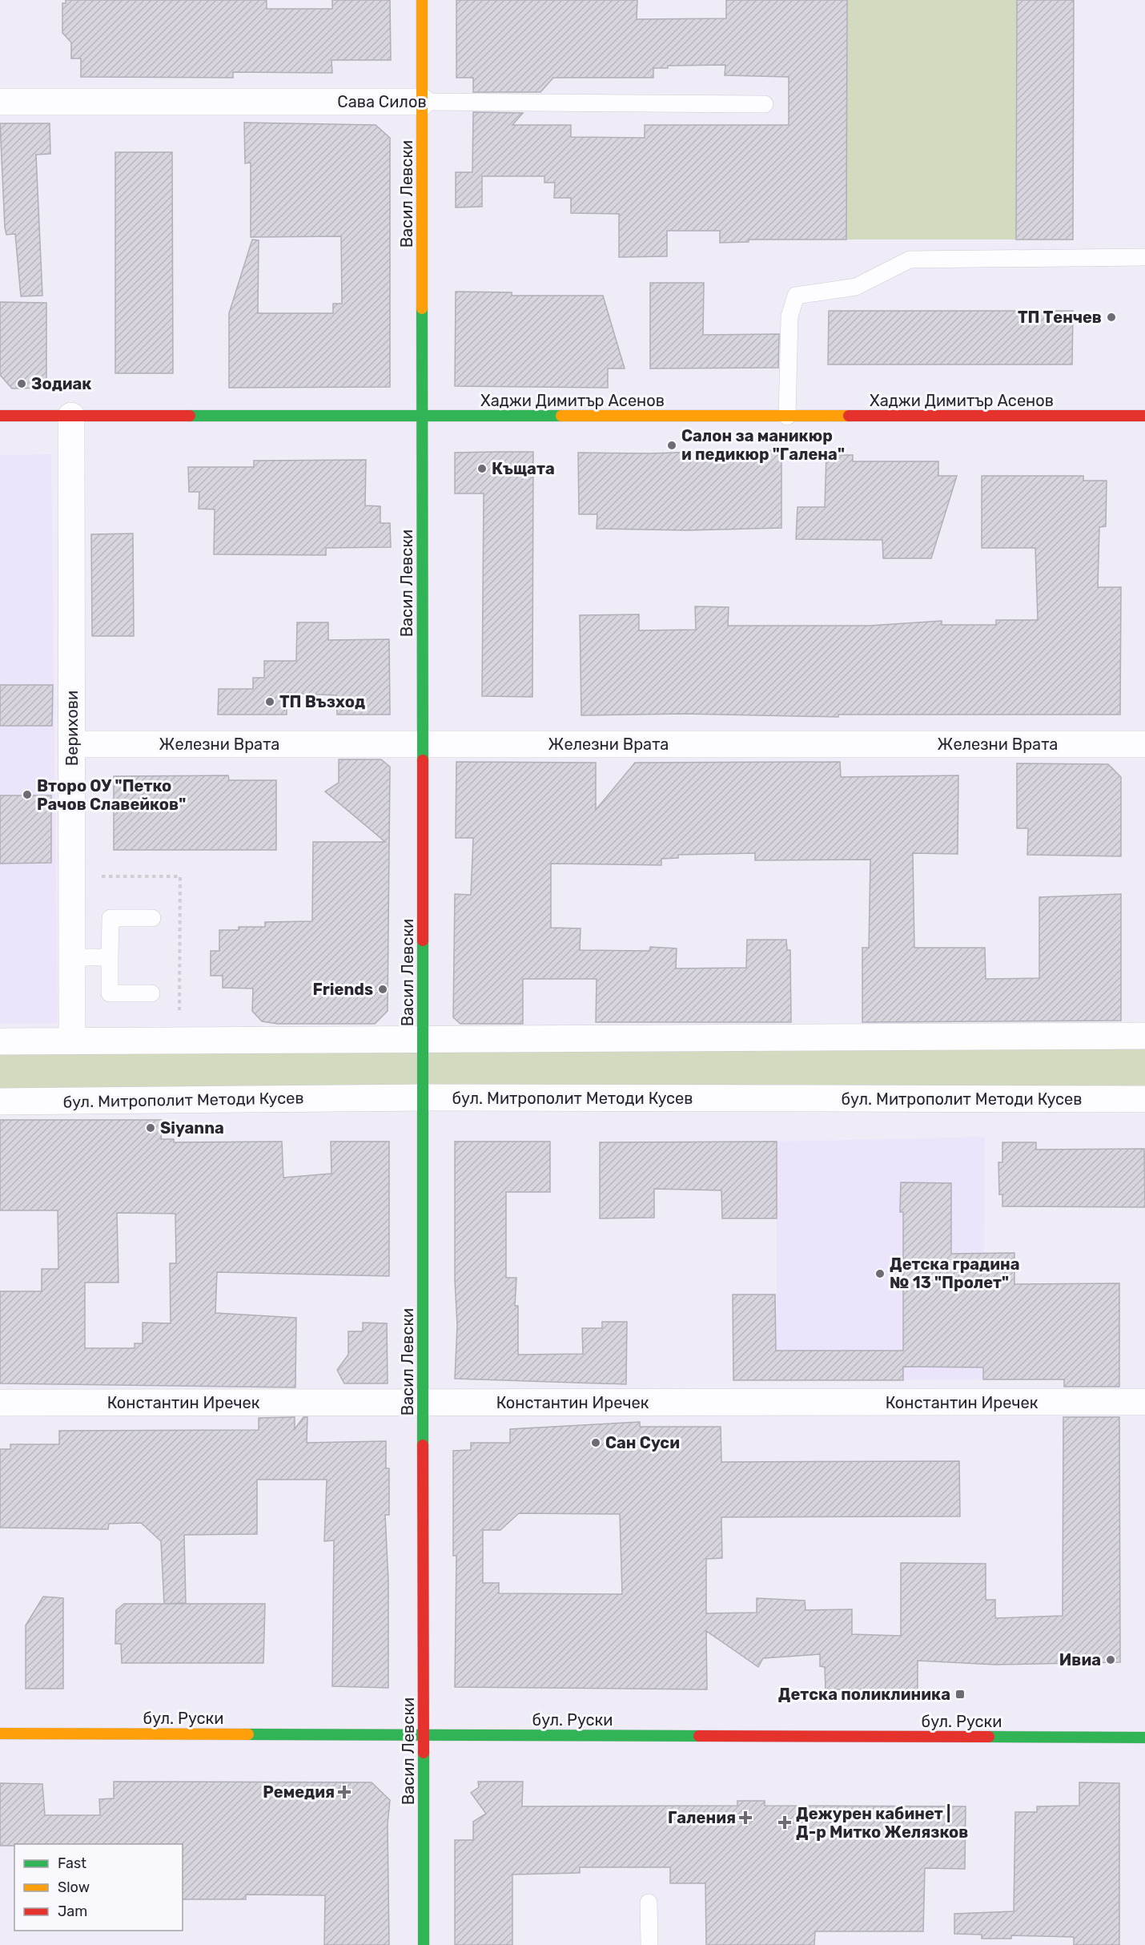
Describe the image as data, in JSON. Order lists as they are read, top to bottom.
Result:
{
  "streets": {
    "street": [
      "Сава Силов",
      "Васил Левски",
      "Хаджи Димитър Асенов",
      "Верихови",
      "Железни Врата",
      "бул. Митрополит Методи Кусев",
      "Константин Иречек",
      "бул. Руски"
    ]
  },
  "crossings": [
    ["Сава Силов", "Васил Левски"],
    ["Васил Левски", "Хаджи Димитър Асенов"],
    ["Васил Левски", "Железни Врата"],
    ["Васил Левски", "бул. Митрополит Методи Кусев"],
    ["Васил Левски", "Константин Иречек"],
    ["Васил Левски", "бул. Руски"],
    ["Хаджи Димитър Асенов", "Верихови"],
    ["Верихови", "Железни Врата"]
  ],
  "places": {
    "other": [
      "ТП Тенчев",
      "Зодиак",
      "Салон за маникюр и педикюр \"Галена\"",
      "Къщата",
      "ТП Възход",
      "Второ ОУ \"Петко Рачов Славейков\"",
      "Friends",
      "Siyanna",
      "Детска градина № 13 \"Пролет\"",
      "Сан Суси",
      "Ивиа"
    ],
    "transit": ["Детска поликлиника"],
    "health": ["Ремедия", "Галения", "Дежурен кабинет | Д-р Митко Желязков"]
  },
  "legend": ["Fast", "Slow", "Jam"]
}
